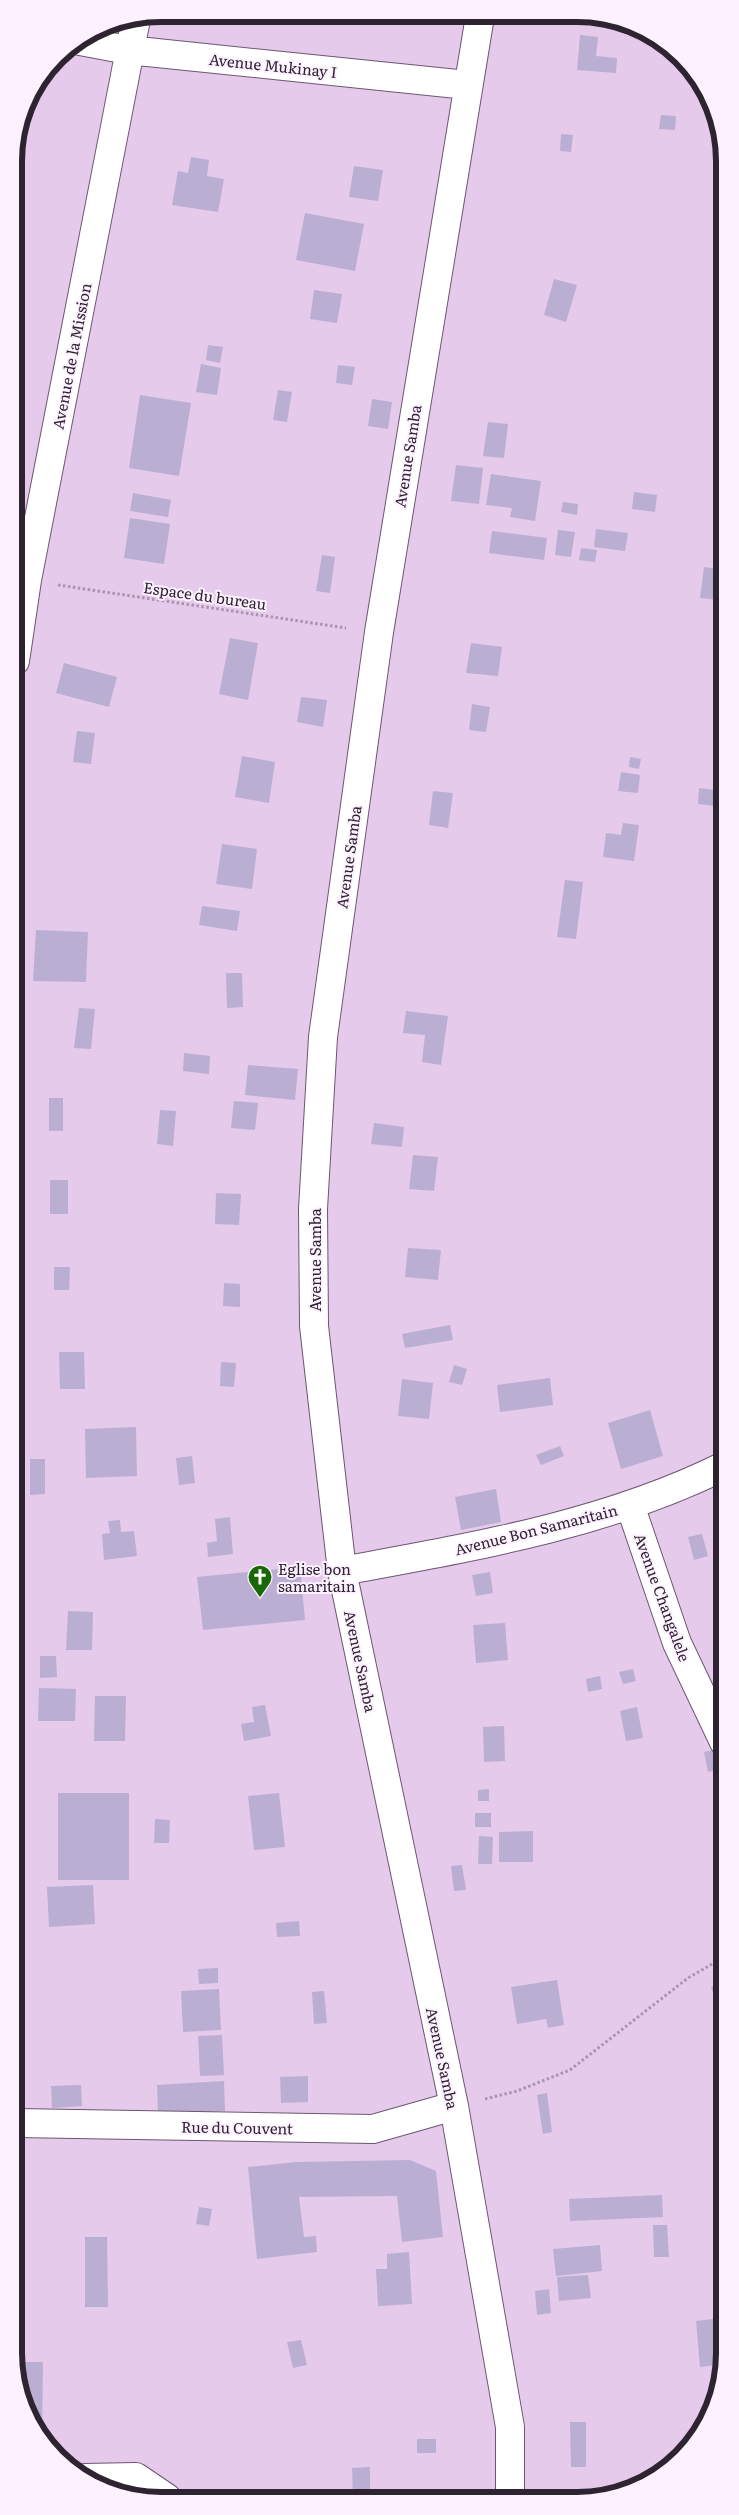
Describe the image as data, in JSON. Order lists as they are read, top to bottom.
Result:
{
  "streets": {
    "street": [
      "Avenue Mukinay I",
      "Avenue de la Mission",
      "Avenue Samba",
      "Avenue Bon Samaritain",
      "Avenue Changalele",
      "Rue du Couvent"
    ],
    "path": ["Espace du bureau"]
  },
  "crossings": [
    ["Avenue Mukinay I", "Avenue de la Mission"],
    ["Avenue Mukinay I", "Avenue Samba"],
    ["Avenue Samba", "Espace du bureau"],
    ["Avenue Samba", "Avenue Bon Samaritain"],
    ["Avenue Samba", "Rue du Couvent"],
    ["Avenue Bon Samaritain", "Avenue Changalele"]
  ],
  "places": {
    "church": ["Eglise bon samaritain"]
  }
}
